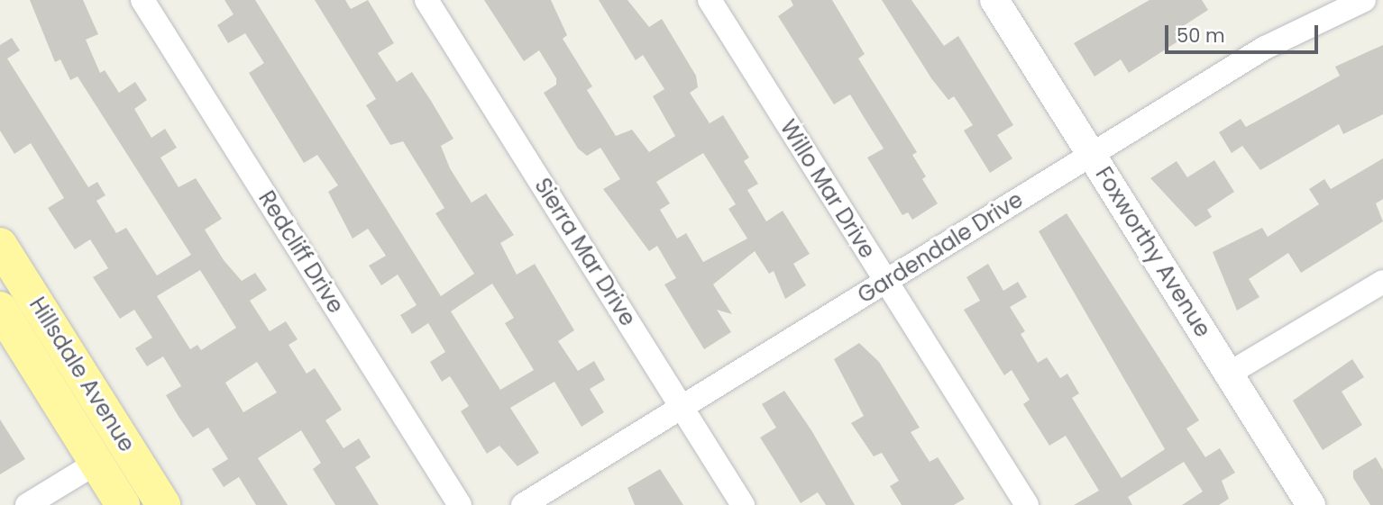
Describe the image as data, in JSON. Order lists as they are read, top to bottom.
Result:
{
  "streets": {
    "highway": ["Hillsdale Avenue"],
    "street": [
      "Willo Mar Drive",
      "Gardendale Drive",
      "Redcliff Drive",
      "Sierra Mar Drive",
      "Foxworthy Avenue"
    ]
  },
  "crossings": [
    ["Willo Mar Drive", "Gardendale Drive"],
    ["Gardendale Drive", "Sierra Mar Drive"],
    ["Gardendale Drive", "Foxworthy Avenue"]
  ],
  "scale_bar": "50 m"
}
